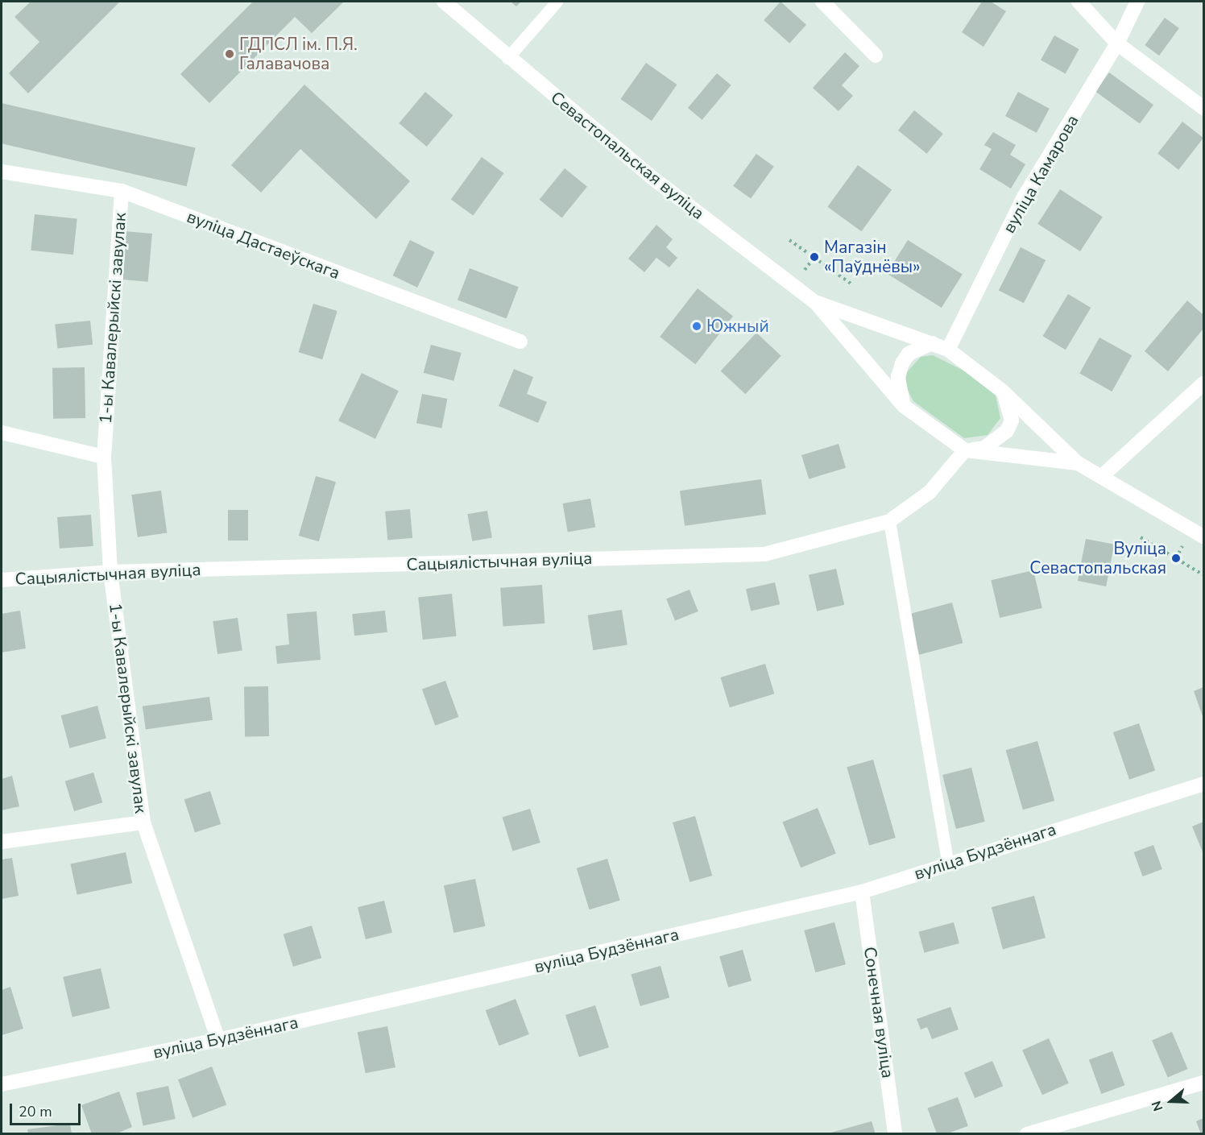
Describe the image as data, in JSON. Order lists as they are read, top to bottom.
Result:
{
  "streets": {
    "street": [
      "Севастопальская вуліца",
      "вуліца Камарова",
      "вуліца Дастаеўскага",
      "1-ы Кавалерыйскі завулак",
      "Сацыялістычная вуліца",
      "вуліца Будзённага",
      "Сонечная вуліца"
    ]
  },
  "crossings": [
    ["Севастопальская вуліца", "вуліца Камарова"],
    ["Севастопальская вуліца", "Сацыялістычная вуліца"],
    ["вуліца Камарова", "Сацыялістычная вуліца"],
    ["вуліца Дастаеўскага", "1-ы Кавалерыйскі завулак"],
    ["1-ы Кавалерыйскі завулак", "Сацыялістычная вуліца"],
    ["1-ы Кавалерыйскі завулак", "вуліца Будзённага"],
    ["вуліца Будзённага", "Сонечная вуліца"]
  ],
  "places": [
    "ГДПСЛ ім. П.Я. Галавачова",
    "Магазін «Паўднёвы»",
    "Южный",
    "Вуліца Севастопальская"
  ],
  "scale_bar": "20 m",
  "north": "left"
}
